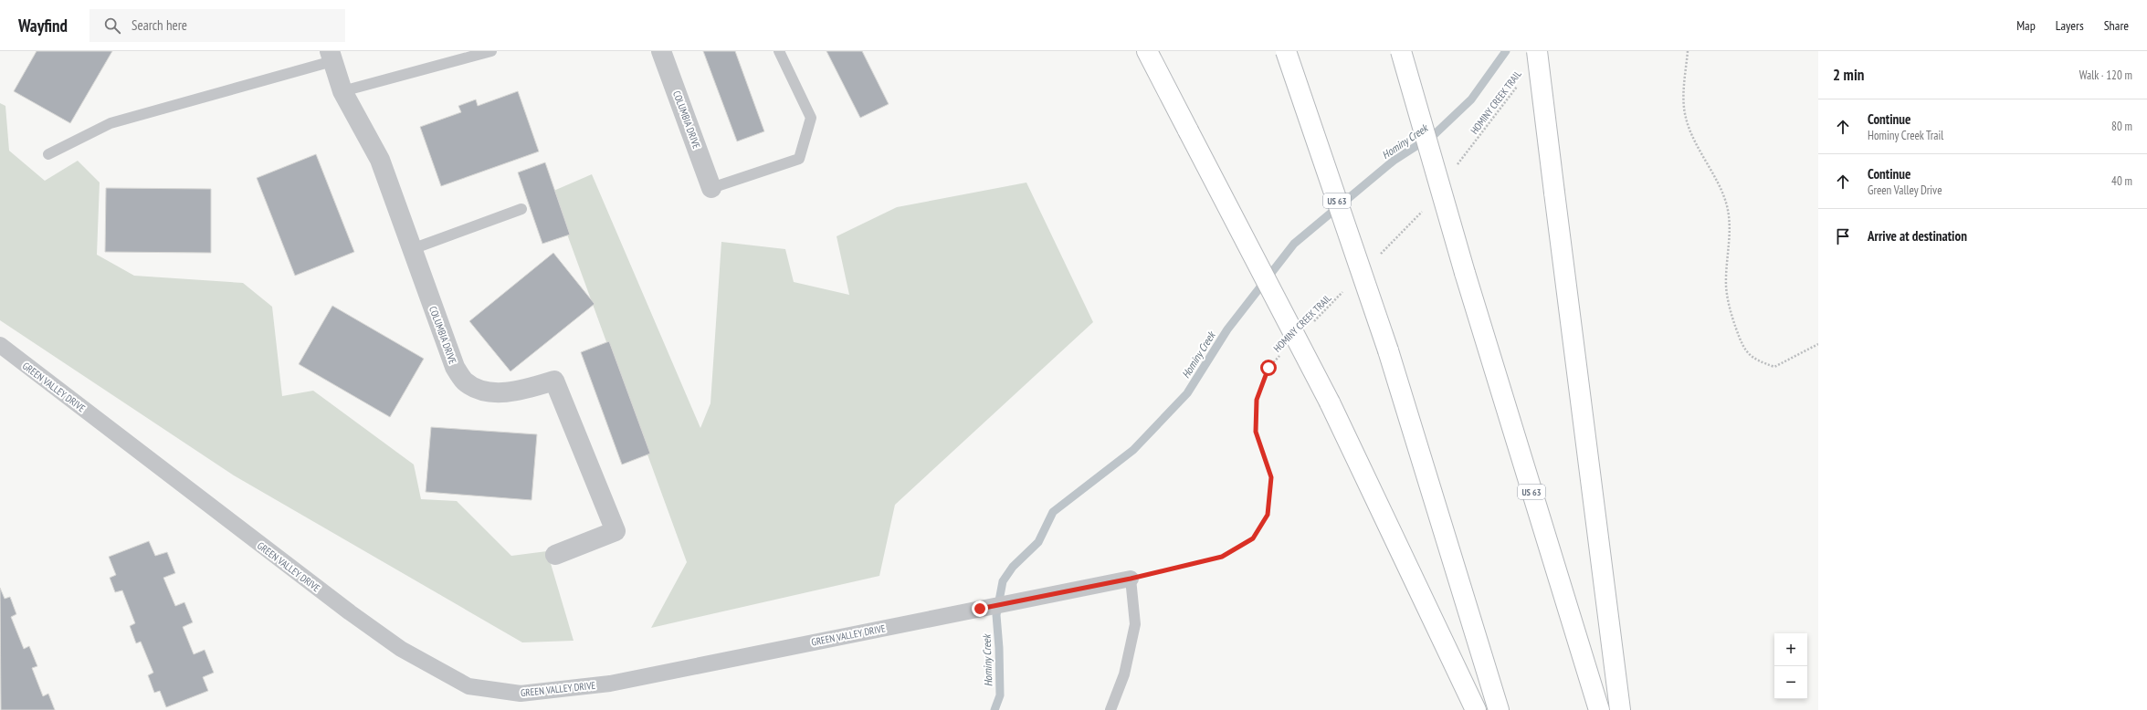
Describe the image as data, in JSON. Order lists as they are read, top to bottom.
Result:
{
  "streets": {
    "highway": ["US 63"],
    "street": ["COLUMBIA DRIVE", "GREEN VALLEY DRIVE"],
    "path": ["HOMINY CREEK TRAIL"]
  },
  "crossings": [
    ["HOMINY CREEK TRAIL", "GREEN VALLEY DRIVE"]
  ],
  "water": ["Hominy Creek"],
  "page": {
    "header": "Wayfind",
    "search": "Search here",
    "nav": ["Map", "Layers", "Share"],
    "heading": ["2 min", "Walk · 120 m"],
    "list": [
      ["Continue", "Hominy Creek Trail", "80 m"],
      ["Continue", "Green Valley Drive", "40 m"],
      "Arrive at destination"
    ],
    "map_buttons": ["+", "−"]
  }
}
